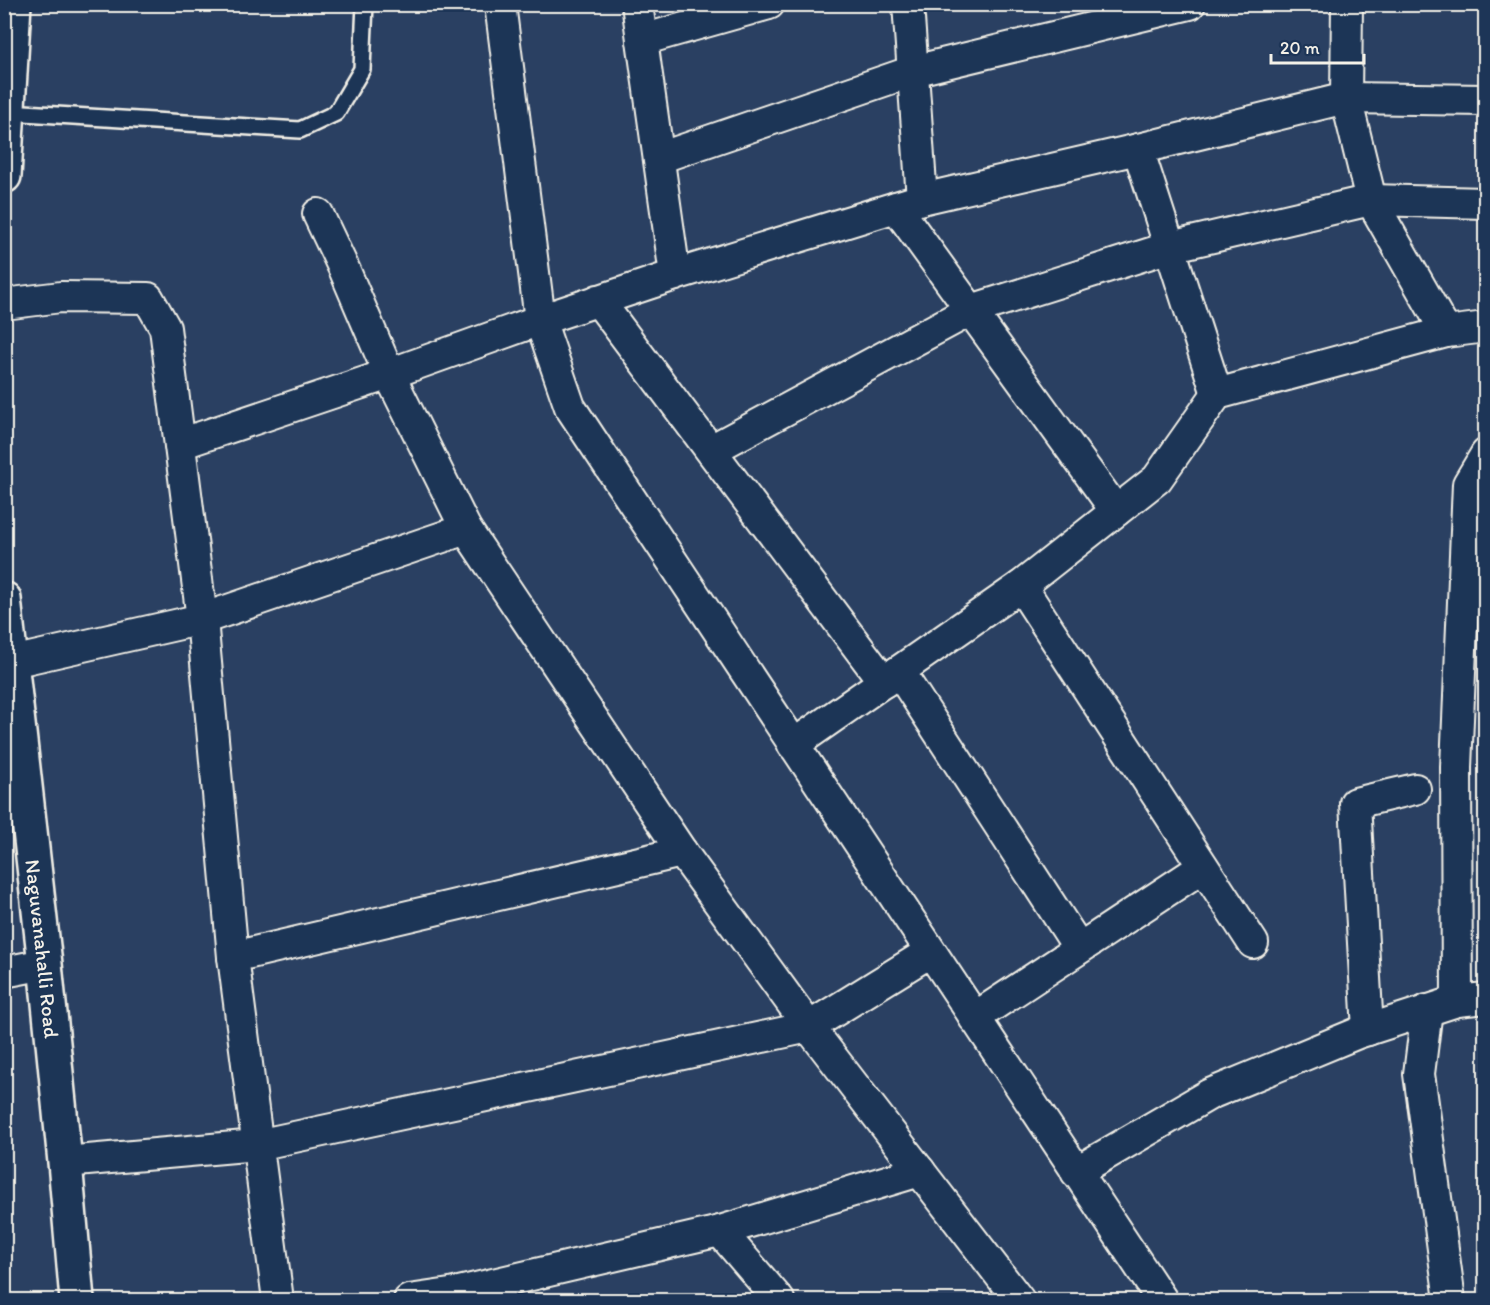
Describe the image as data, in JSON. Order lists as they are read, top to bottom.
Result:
{
  "streets": {
    "street": ["Naguvanahalli Road"]
  },
  "scale_bar": "20 m"
}
